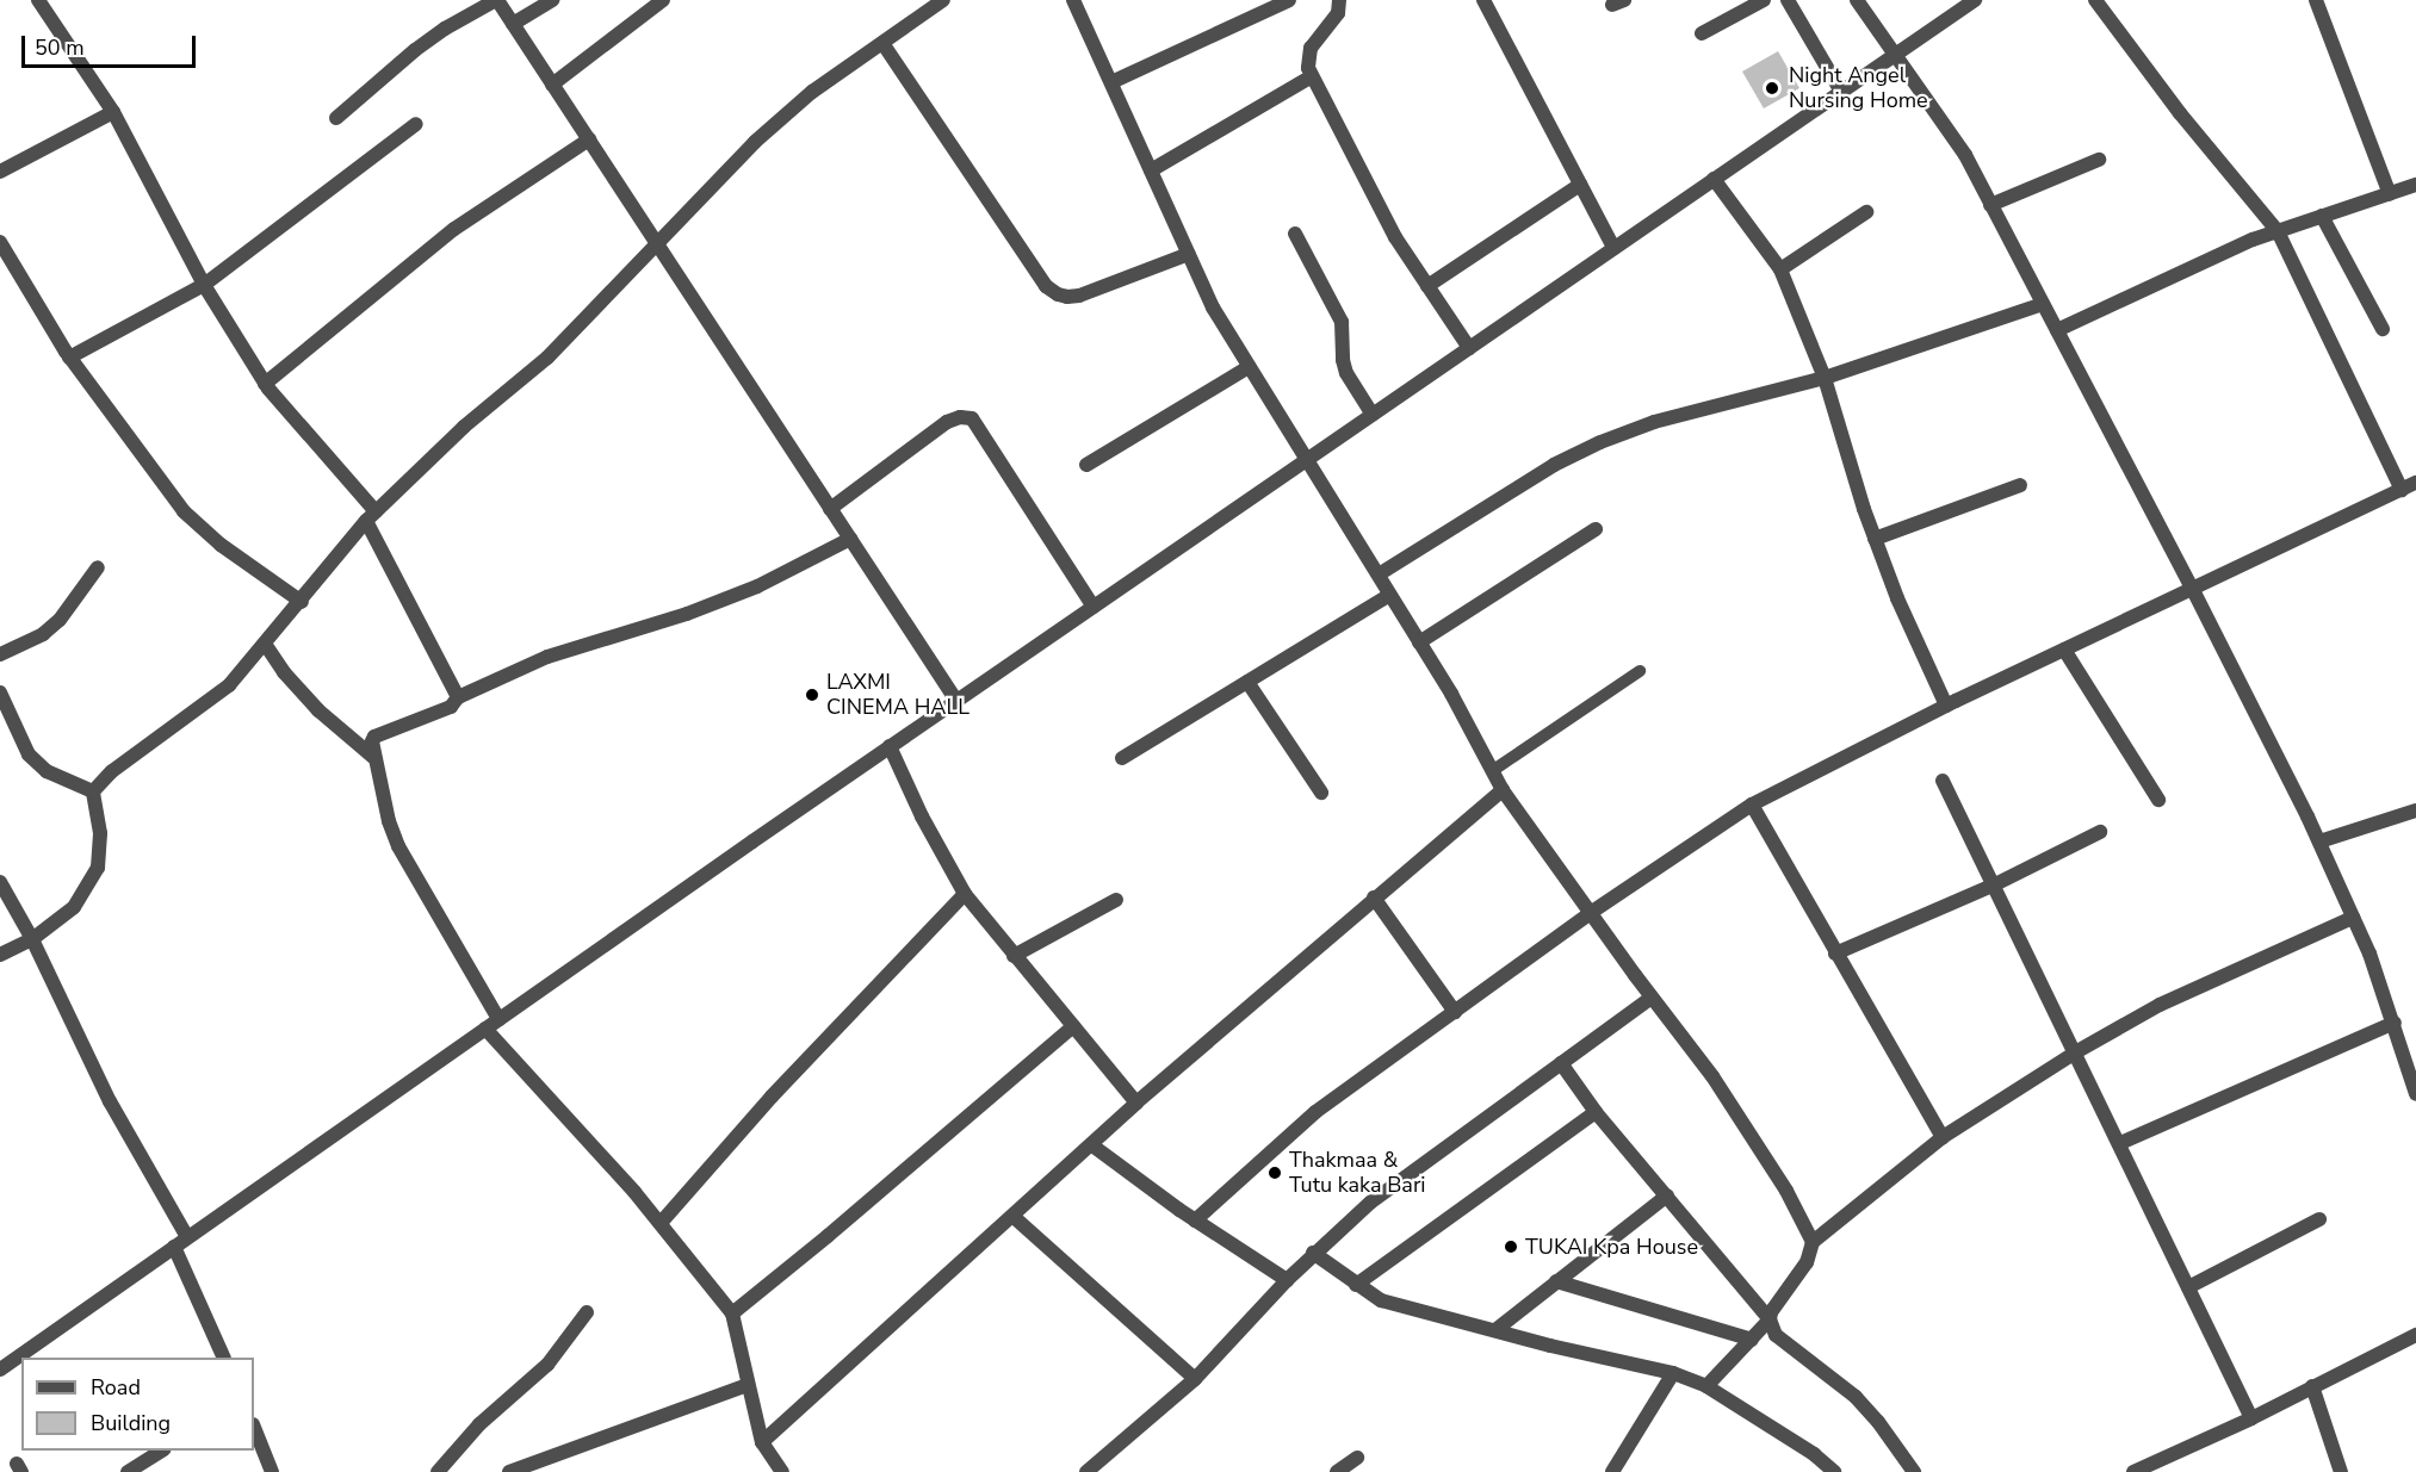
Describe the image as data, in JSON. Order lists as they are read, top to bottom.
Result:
{
  "places": [
    "Night Angel Nursing Home",
    "LAXMI CINEMA HALL",
    "Thakmaa & Tutu kaka Bari",
    "TUKAI Kpa House"
  ],
  "legend": ["Road", "Building"],
  "scale_bar": "50 m"
}
